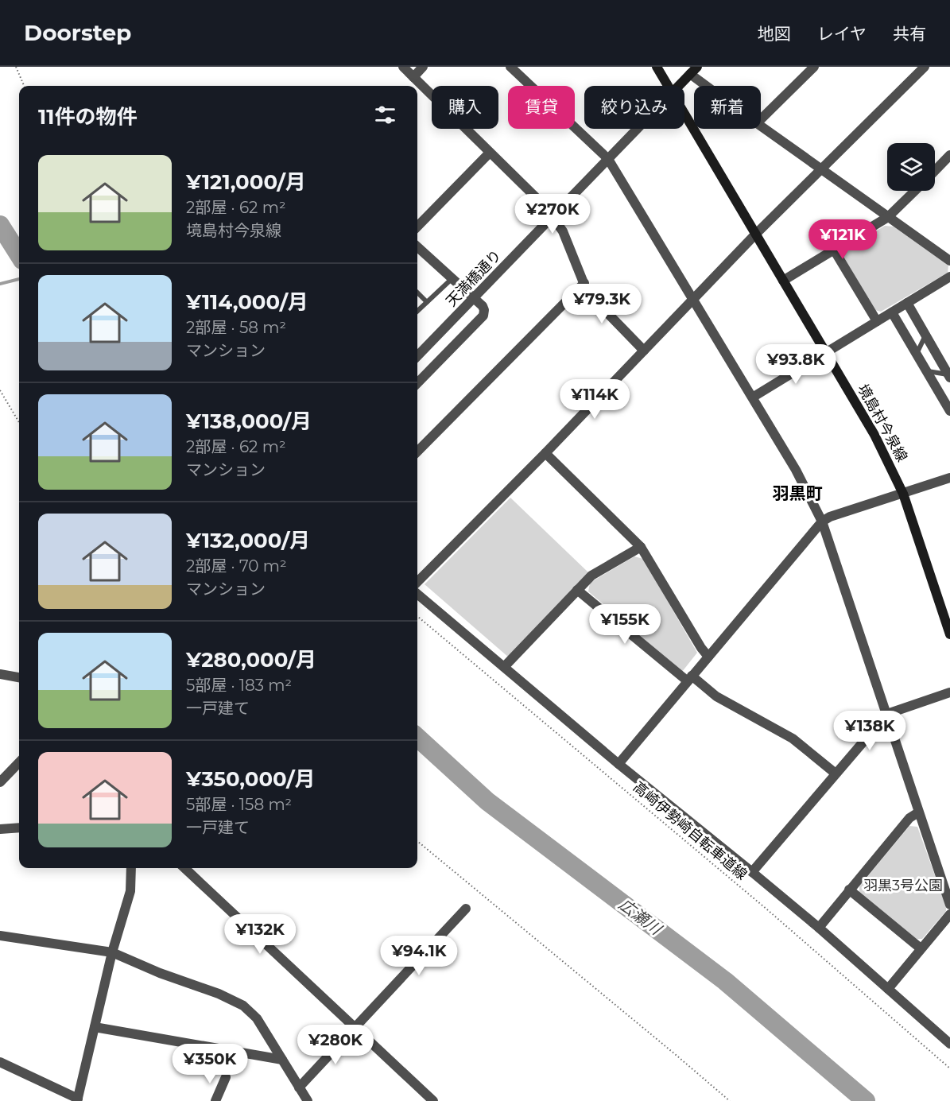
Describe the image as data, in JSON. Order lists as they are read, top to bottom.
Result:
{
  "streets": {
    "main road": ["境島村今泉線"],
    "street": ["天満橋通り"],
    "path": ["高崎伊勢崎自転車道線"]
  },
  "districts": ["羽黒町"],
  "water": ["広瀬川"],
  "parks": ["羽黒3号公園"],
  "page": {
    "header": "Doorstep",
    "nav": ["地図", "レイヤ", "共有"],
    "chip": [
      "購入",
      "賃貸",
      "絞り込み",
      "新着"
    ],
    "heading": "11件の物件",
    "list": [
      {
        "name": "¥121,000/月",
        "note": "2部屋 · 62 m² · 境島村今泉線"
      },
      {
        "name": "¥114,000/月",
        "note": "2部屋 · 58 m² · マンション"
      },
      {
        "name": "¥138,000/月",
        "note": "2部屋 · 62 m² · マンション"
      },
      {
        "name": "¥132,000/月",
        "note": "2部屋 · 70 m² · マンション"
      },
      {
        "name": "¥280,000/月",
        "note": "5部屋 · 183 m² · 一戸建て"
      },
      {
        "name": "¥350,000/月",
        "note": "5部屋 · 158 m² · 一戸建て"
      }
    ],
    "price": [
      "¥270K",
      "¥121K",
      "¥79.3K",
      "¥93.8K",
      "¥114K",
      "¥155K",
      "¥138K",
      "¥132K",
      "¥94.1K",
      "¥280K",
      "¥350K"
    ]
  }
}
